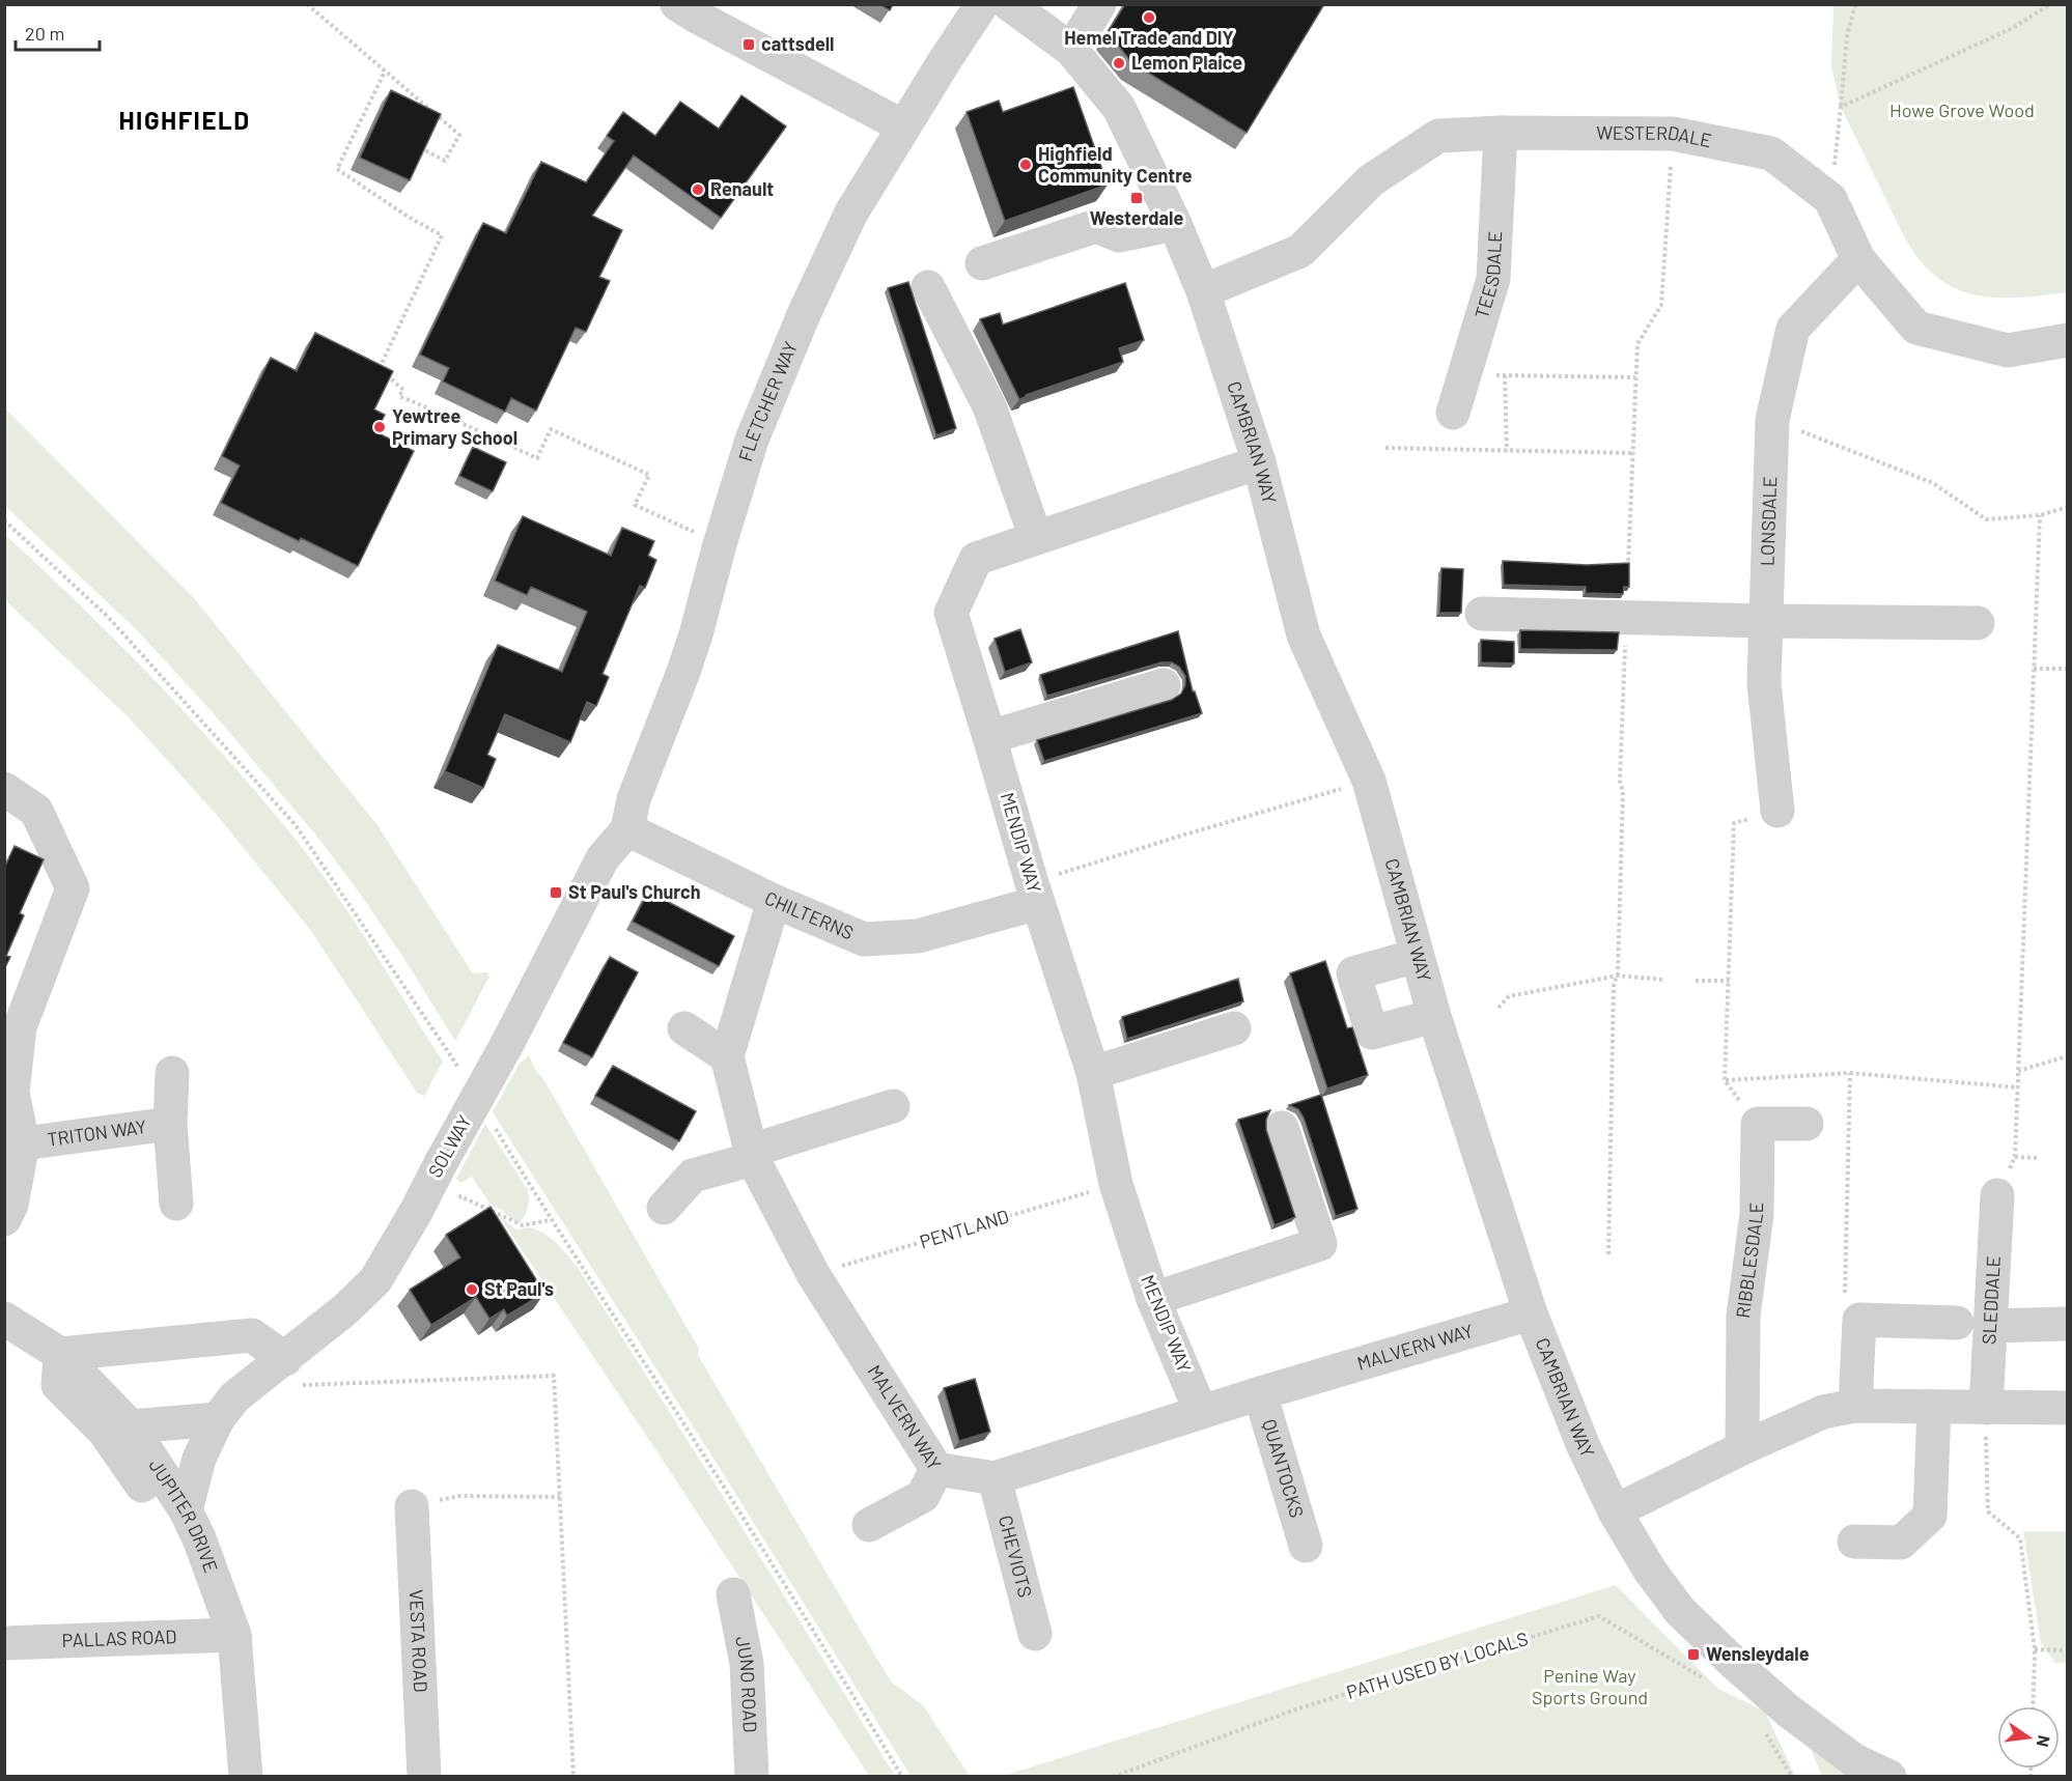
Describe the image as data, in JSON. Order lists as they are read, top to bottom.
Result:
{
  "streets": {
    "street": [
      "WESTERDALE",
      "TEESDALE",
      "FLETCHER WAY",
      "CAMBRIAN WAY",
      "LONSDALE",
      "MENDIP WAY",
      "CHILTERNS",
      "TRITON WAY",
      "SOLWAY",
      "RIBBLESDALE",
      "SLEDDALE",
      "MALVERN WAY",
      "QUANTOCKS",
      "JUPITER DRIVE",
      "CHEVIOTS",
      "PALLAS ROAD",
      "VESTA ROAD",
      "JUNO ROAD"
    ],
    "path": ["PENTLAND", "PATH USED BY LOCALS"]
  },
  "crossings": [
    ["WESTERDALE", "TEESDALE"],
    ["WESTERDALE", "CAMBRIAN WAY"],
    ["WESTERDALE", "LONSDALE"],
    ["FLETCHER WAY", "CHILTERNS"],
    ["FLETCHER WAY", "SOLWAY"],
    ["CAMBRIAN WAY", "MENDIP WAY"],
    ["CAMBRIAN WAY", "MALVERN WAY"],
    ["MENDIP WAY", "CHILTERNS"],
    ["MENDIP WAY", "PENTLAND"],
    ["MENDIP WAY", "MALVERN WAY"],
    ["CHILTERNS", "SOLWAY"],
    ["SOLWAY", "JUPITER DRIVE"],
    ["PENTLAND", "MALVERN WAY"],
    ["MALVERN WAY", "QUANTOCKS"],
    ["MALVERN WAY", "CHEVIOTS"],
    ["JUPITER DRIVE", "PALLAS ROAD"]
  ],
  "districts": ["HIGHFIELD"],
  "parks": ["Howe Grove Wood", "Penine Way Sports Ground"],
  "places": {
    "other": [
      "Hemel Trade and DIY",
      "Lemon Plaice",
      "Highfield Community Centre",
      "Renault",
      "Yewtree Primary School",
      "St Paul's"
    ],
    "transit": [
      "cattsdell",
      "Westerdale",
      "St Paul's Church",
      "Wensleydale"
    ]
  },
  "scale_bar": "20 m",
  "north": "right"
}
